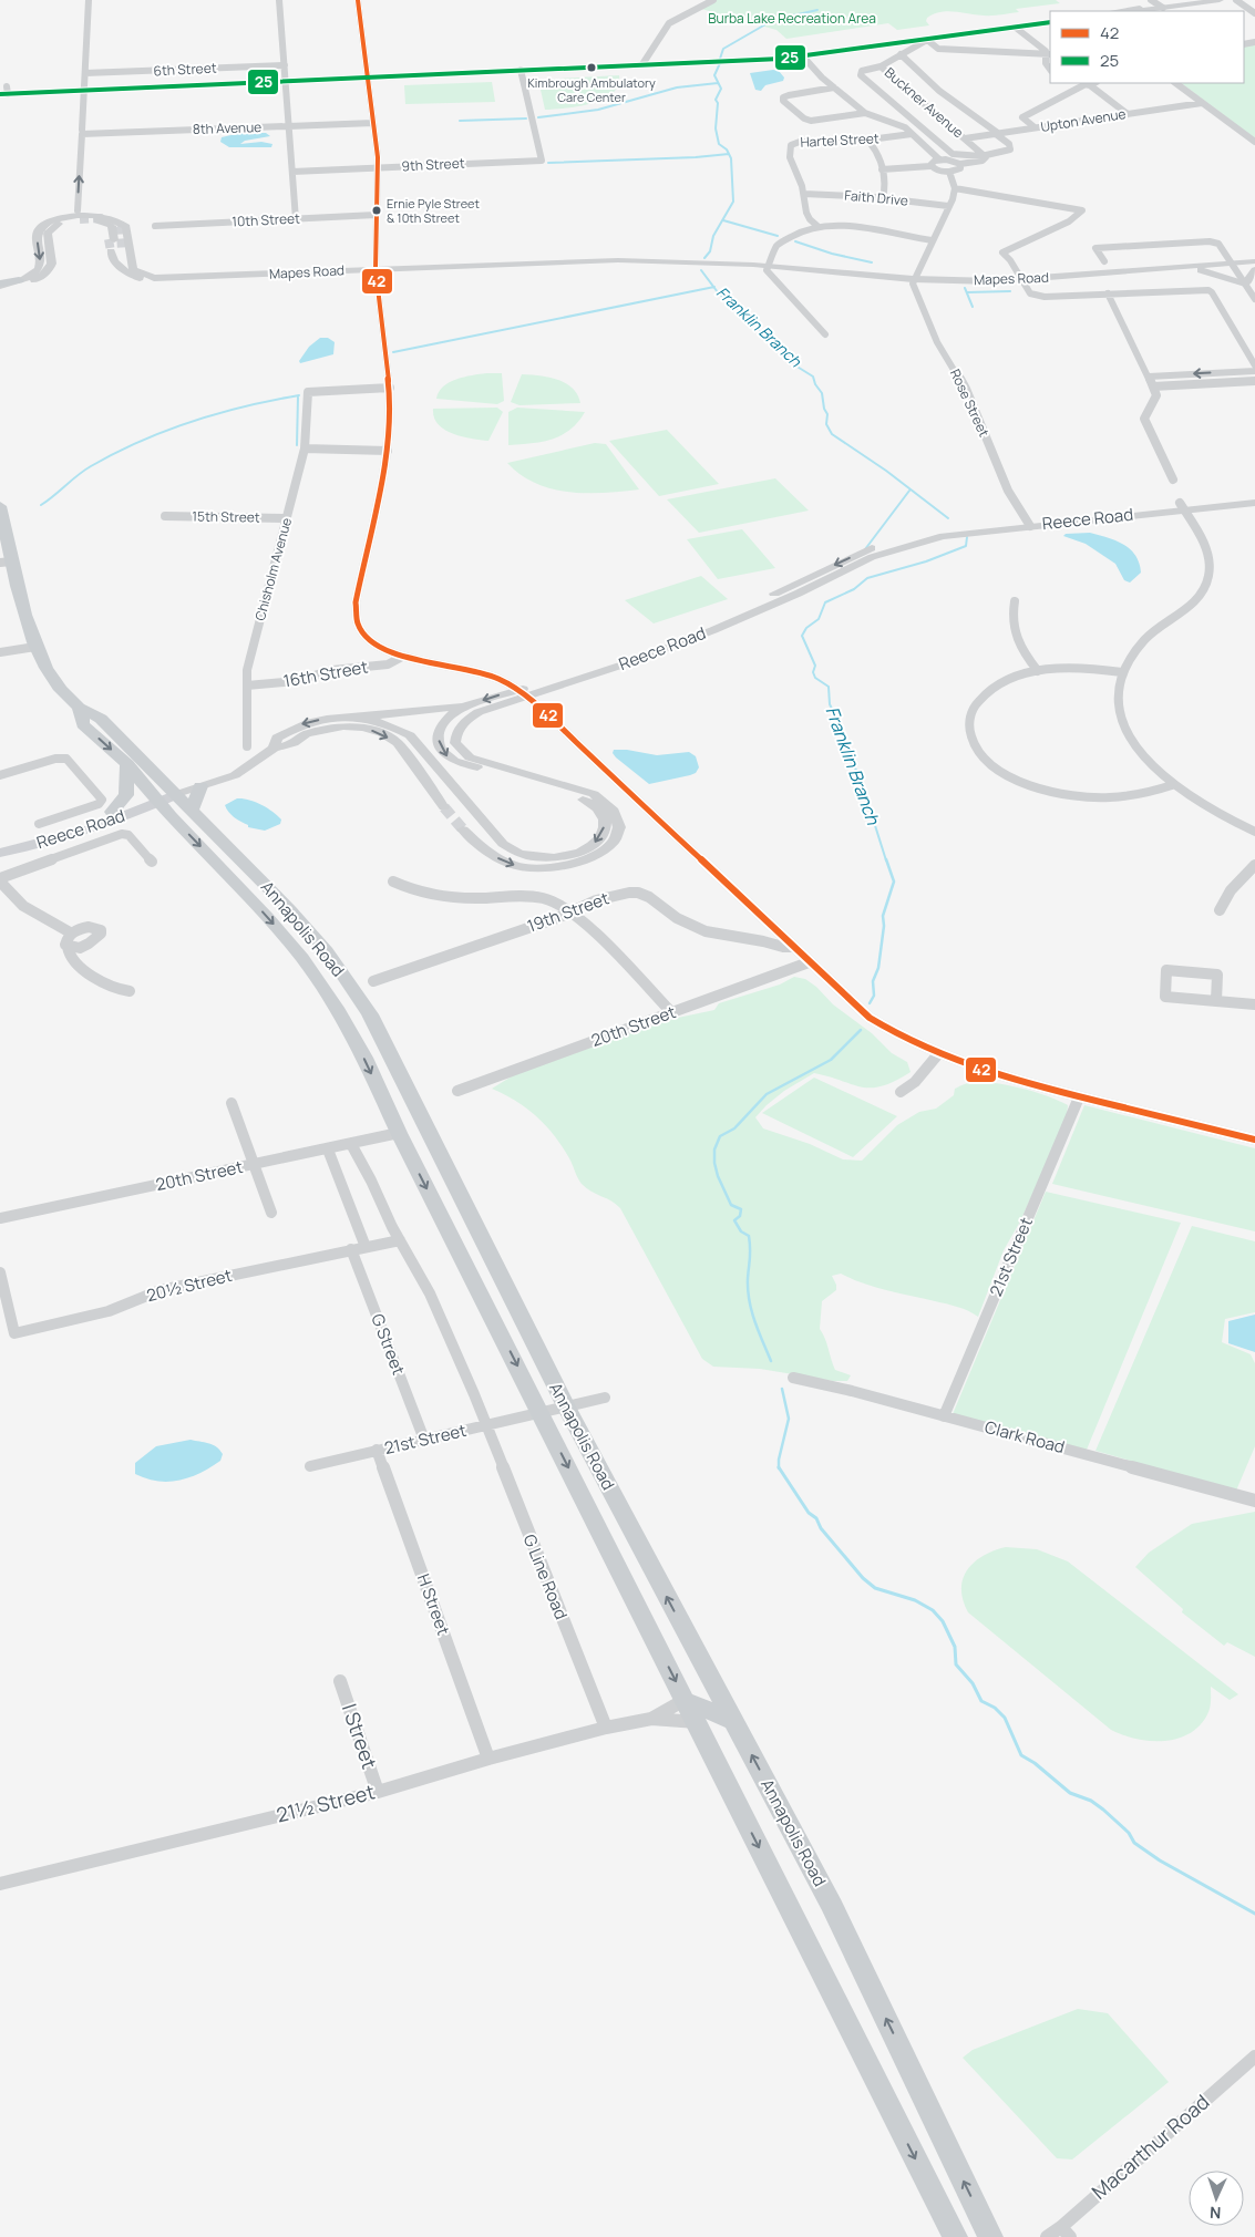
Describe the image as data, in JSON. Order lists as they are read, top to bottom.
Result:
{
  "streets": {
    "main road": ["Reece Road", "Annapolis Road"],
    "street": [
      "6th Street",
      "Buckner Avenue",
      "Upton Avenue",
      "8th Avenue",
      "Hartel Street",
      "9th Street",
      "Faith Drive",
      "10th Street",
      "Mapes Road",
      "Rose Street",
      "15th Street",
      "Chisholm Avenue",
      "16th Street",
      "19th Street",
      "20th Street",
      "21st Street",
      "20½ Street",
      "G Street",
      "Clark Road",
      "G Line Road",
      "H Street",
      "I Street",
      "21½ Street",
      "Macarthur Road"
    ]
  },
  "crossings": [
    ["Buckner Avenue", "Upton Avenue"],
    ["Hartel Street", "Faith Drive"],
    ["Mapes Road", "Rose Street"],
    ["Rose Street", "Reece Road"],
    ["15th Street", "Chisholm Avenue"],
    ["Reece Road", "Annapolis Road"],
    ["Chisholm Avenue", "16th Street"],
    ["Annapolis Road", "20th Street"],
    ["Annapolis Road", "21st Street"],
    ["Annapolis Road", "21½ Street"],
    ["21st Street", "G Street"],
    ["21st Street", "Clark Road"],
    ["21st Street", "G Line Road"],
    ["21st Street", "H Street"],
    ["20½ Street", "G Street"],
    ["G Line Road", "21½ Street"],
    ["H Street", "21½ Street"],
    ["I Street", "21½ Street"]
  ],
  "water": ["Franklin Branch"],
  "parks": ["Burba Lake Recreation Area"],
  "places": ["Kimbrough Ambulatory Care Center", "Ernie Pyle Street & 10th Street"],
  "lines": ["transit line 42", "transit line 25"],
  "legend": ["42", "25"],
  "north": "bottom"
}
